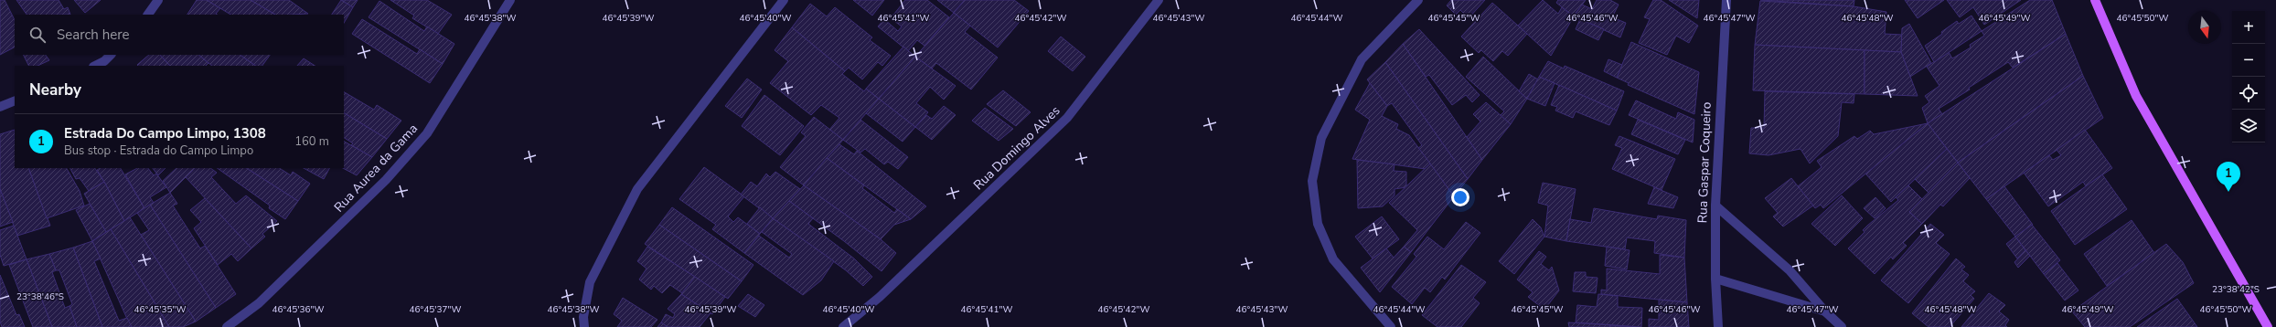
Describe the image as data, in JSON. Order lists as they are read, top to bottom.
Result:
{
  "streets": {
    "street": ["Rua Domingo Alves", "Rua Gaspar Coqueiro", "Rua Aurea da Gama"]
  },
  "north": "bottom",
  "page": {
    "map_buttons": ["+", "−"],
    "search": "Search here",
    "heading": "Nearby",
    "list": [
      {
        "mark": "1",
        "name": "Estrada Do Campo Limpo, 1308",
        "note": "Bus stop · Estrada do Campo Limpo",
        "value": "160 m"
      }
    ],
    "pins": "1"
  },
  "coordinates": [
    "46°45'38\"W",
    "46°45'39\"W",
    "46°45'40\"W",
    "46°45'41\"W",
    "46°45'42\"W",
    "46°45'43\"W",
    "46°45'44\"W",
    "46°45'45\"W",
    "46°45'46\"W",
    "46°45'47\"W",
    "46°45'48\"W",
    "46°45'49\"W",
    "46°45'50\"W",
    "23°38'42\"S",
    "23°38'46\"S",
    "46°45'35\"W",
    "46°45'36\"W",
    "46°45'37\"W"
  ]
}
